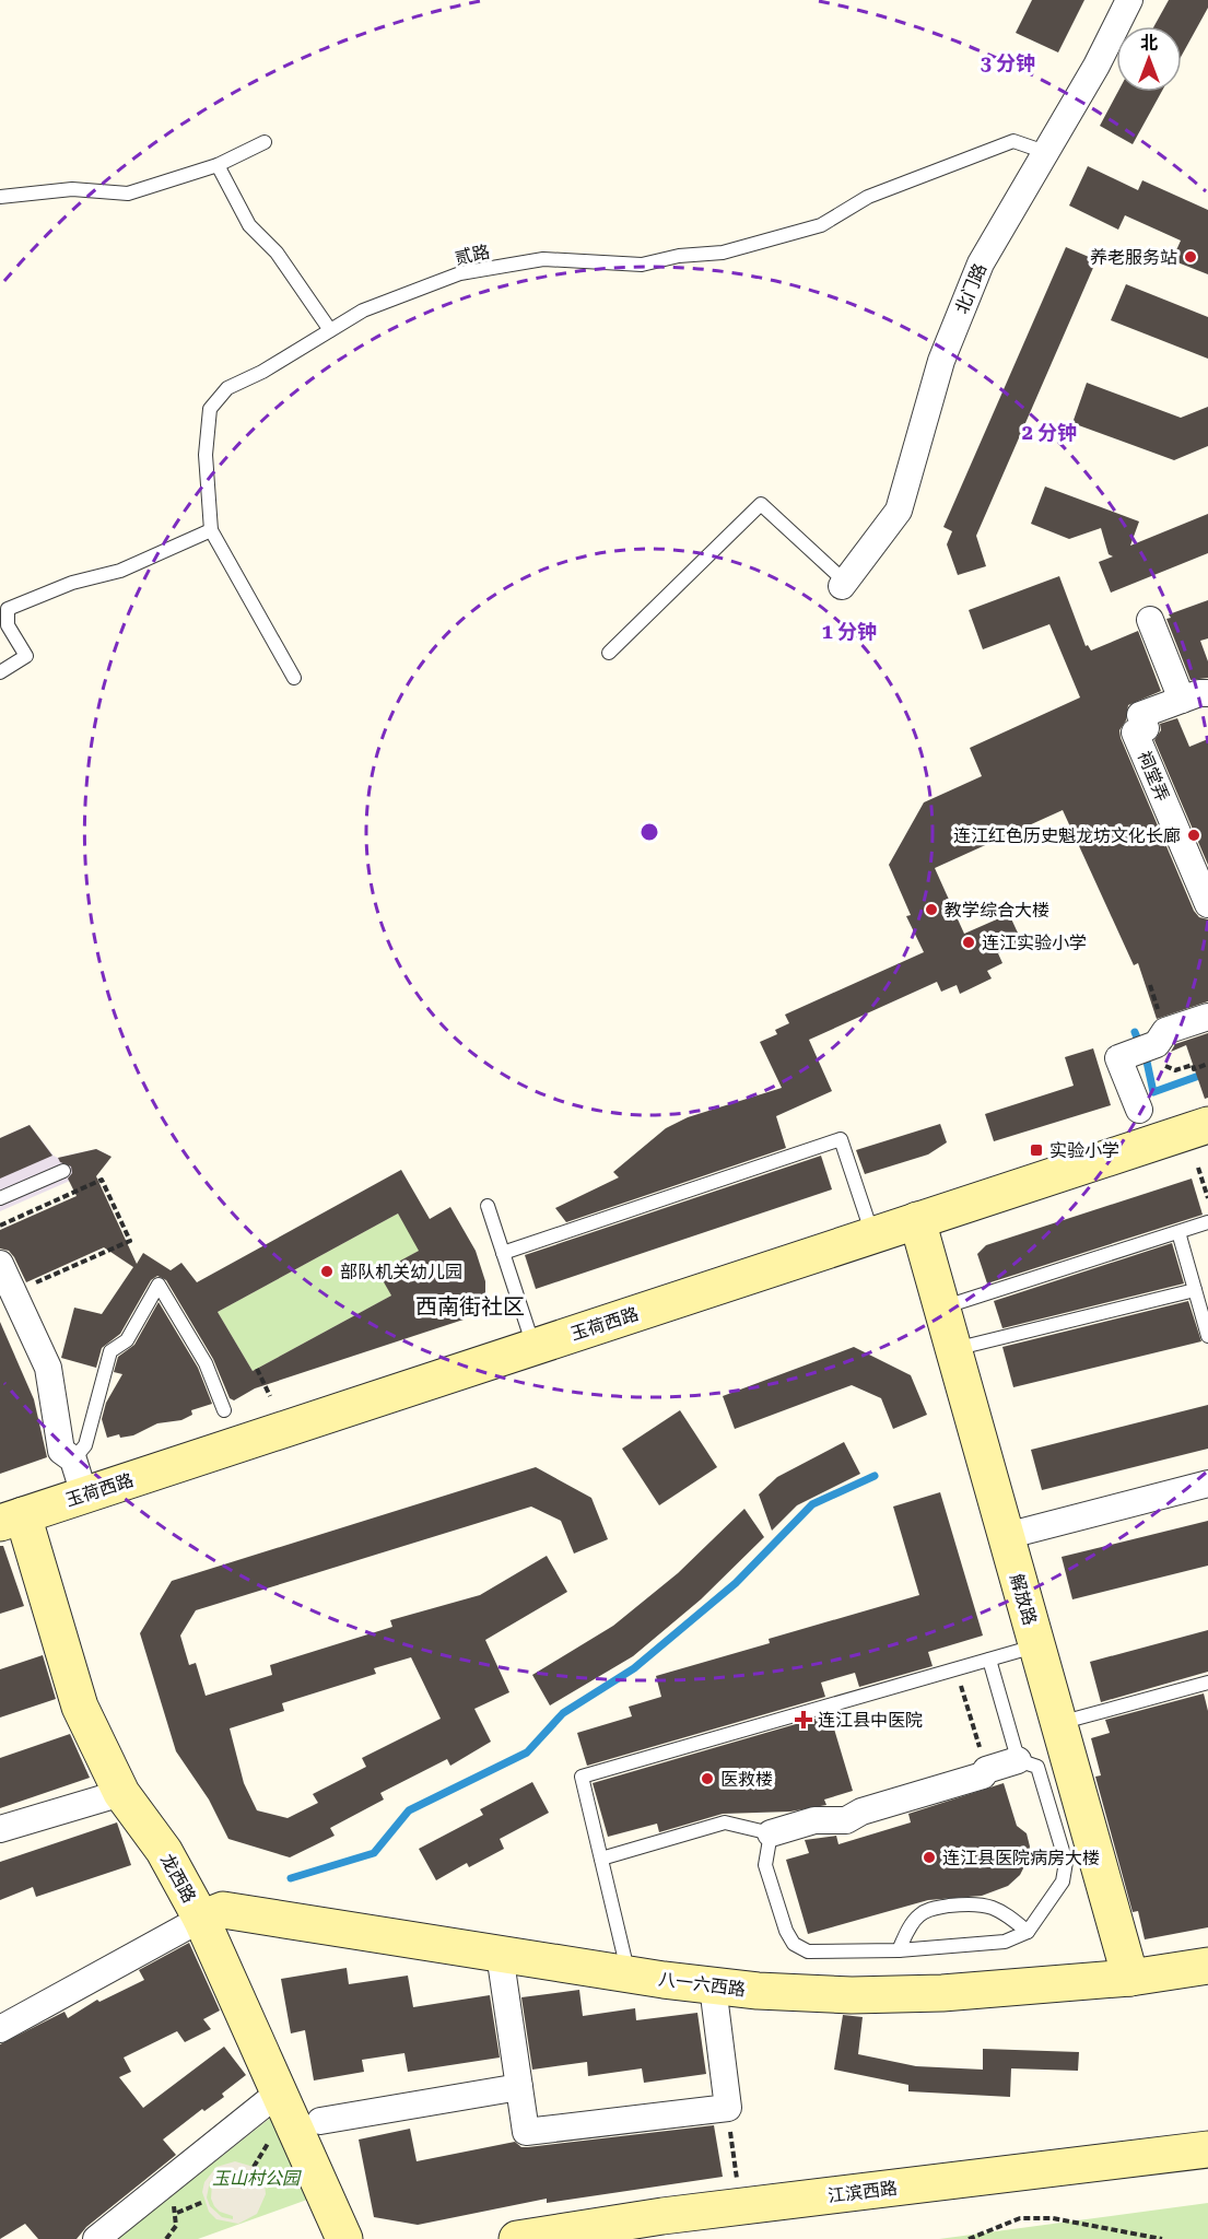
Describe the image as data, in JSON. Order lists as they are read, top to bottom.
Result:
{
  "streets": {
    "street": [
      "北门路",
      "祠堂弄",
      "玉荷西路",
      "解放路",
      "龙西路",
      "八一六西路",
      "江滨西路"
    ],
    "lane": ["贰路"]
  },
  "crossings": [
    ["贰路", "北门路"],
    ["玉荷西路", "解放路"],
    ["玉荷西路", "龙西路"],
    ["解放路", "八一六西路"],
    ["龙西路", "八一六西路"]
  ],
  "districts": ["西南街社区"],
  "parks": ["玉山村公园"],
  "places": {
    "other": [
      "养老服务站",
      "连江红色历史魁龙坊文化长廊",
      "教学综合大楼",
      "连江实验小学",
      "部队机关幼儿园",
      "医救楼",
      "连江县医院病房大楼"
    ],
    "transit": ["实验小学"],
    "health": ["连江县中医院"]
  },
  "north": "top",
  "rings": ["3 分钟", "2 分钟", "1 分钟"]
}
